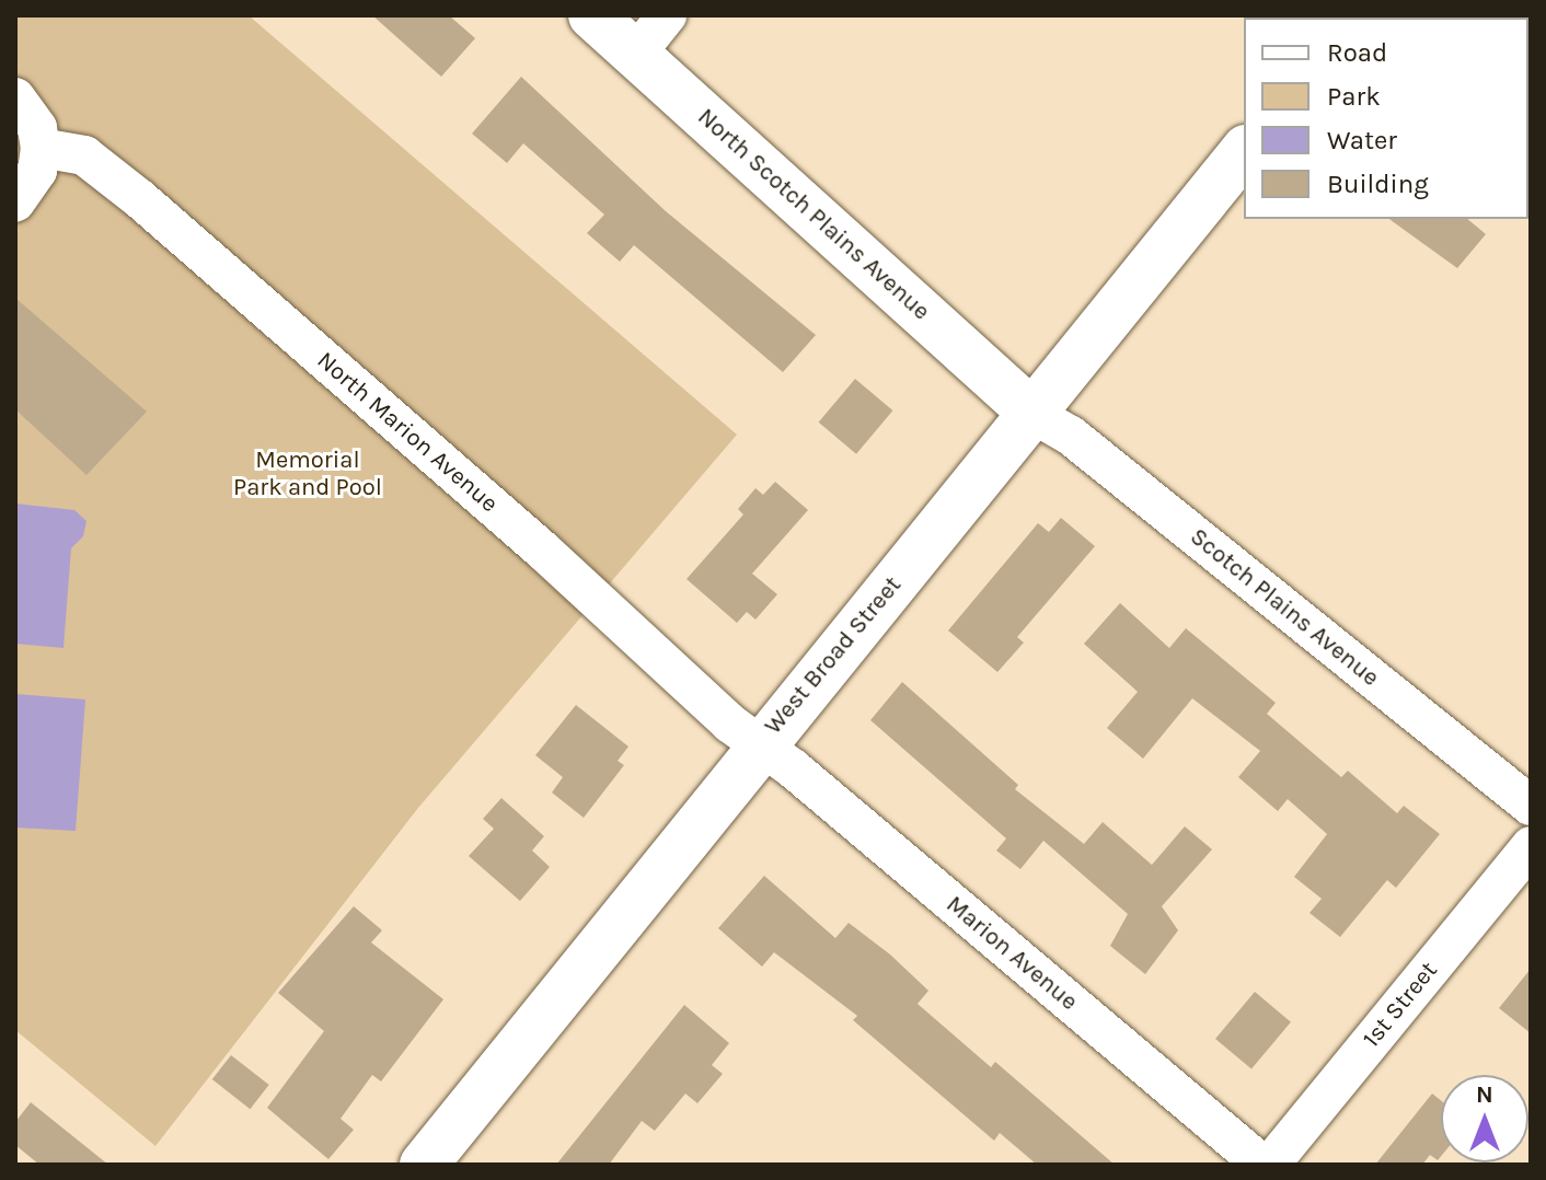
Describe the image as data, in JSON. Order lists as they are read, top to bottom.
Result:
{
  "streets": {
    "street": [
      "North Scotch Plains Avenue",
      "North Marion Avenue",
      "Scotch Plains Avenue",
      "West Broad Street",
      "Marion Avenue",
      "1st Street"
    ]
  },
  "crossings": [
    ["North Scotch Plains Avenue", "Scotch Plains Avenue"],
    ["North Scotch Plains Avenue", "West Broad Street"],
    ["North Marion Avenue", "West Broad Street"],
    ["North Marion Avenue", "Marion Avenue"],
    ["Scotch Plains Avenue", "West Broad Street"],
    ["West Broad Street", "Marion Avenue"]
  ],
  "parks": ["Memorial Park and Pool"],
  "legend": [
    "Road",
    "Park",
    "Water",
    "Building"
  ],
  "north": "top"
}
